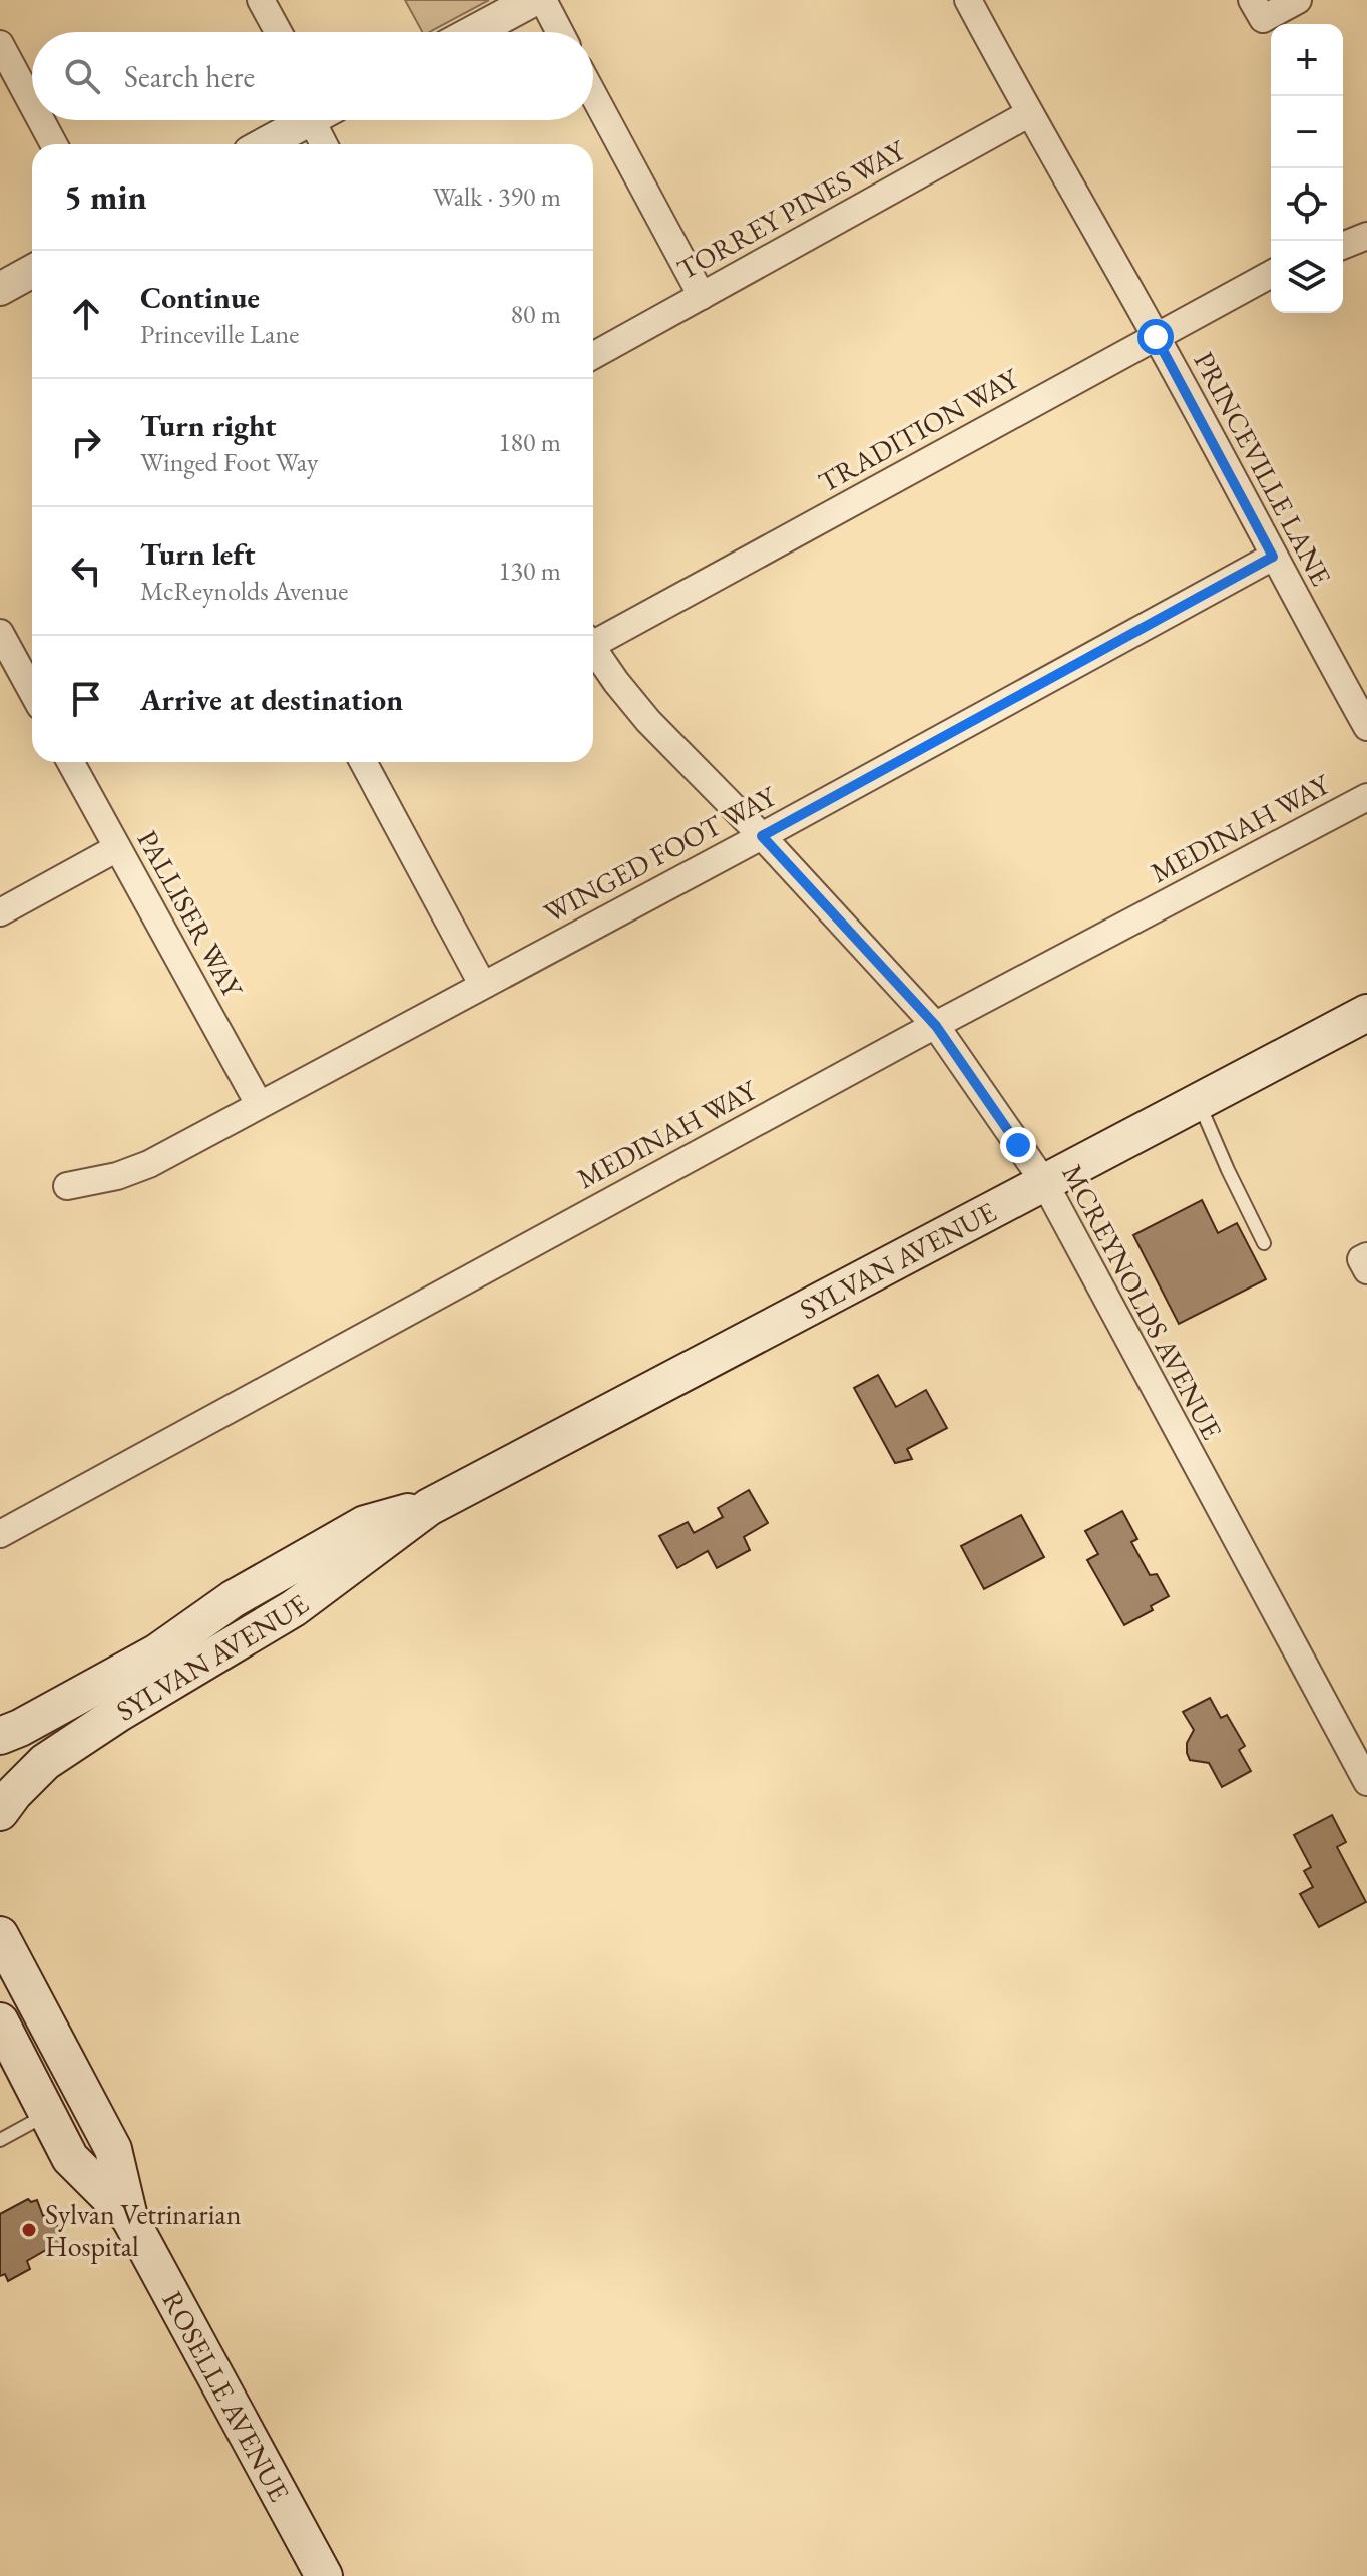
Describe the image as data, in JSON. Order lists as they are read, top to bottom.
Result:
{
  "streets": {
    "main road": ["SYLVAN AVENUE", "ROSELLE AVENUE"],
    "street": [
      "TORREY PINES WAY",
      "TRADITION WAY",
      "PRINCEVILLE LANE",
      "MEDINAH WAY",
      "WINGED FOOT WAY",
      "PALLISER WAY",
      "MCREYNOLDS AVENUE"
    ]
  },
  "crossings": [
    ["TORREY PINES WAY", "PRINCEVILLE LANE"],
    ["TRADITION WAY", "PRINCEVILLE LANE"],
    ["PRINCEVILLE LANE", "WINGED FOOT WAY"],
    ["MEDINAH WAY", "MCREYNOLDS AVENUE"],
    ["WINGED FOOT WAY", "PALLISER WAY"],
    ["WINGED FOOT WAY", "MCREYNOLDS AVENUE"],
    ["SYLVAN AVENUE", "MCREYNOLDS AVENUE"]
  ],
  "places": ["Sylvan Vetrinarian Hospital"],
  "page": {
    "map_buttons": ["+", "−"],
    "search": "Search here",
    "heading": ["5 min", "Walk · 390 m"],
    "list": [
      ["Continue", "Princeville Lane", "80 m"],
      ["Turn right", "Winged Foot Way", "180 m"],
      ["Turn left", "McReynolds Avenue", "130 m"],
      "Arrive at destination"
    ]
  }
}
